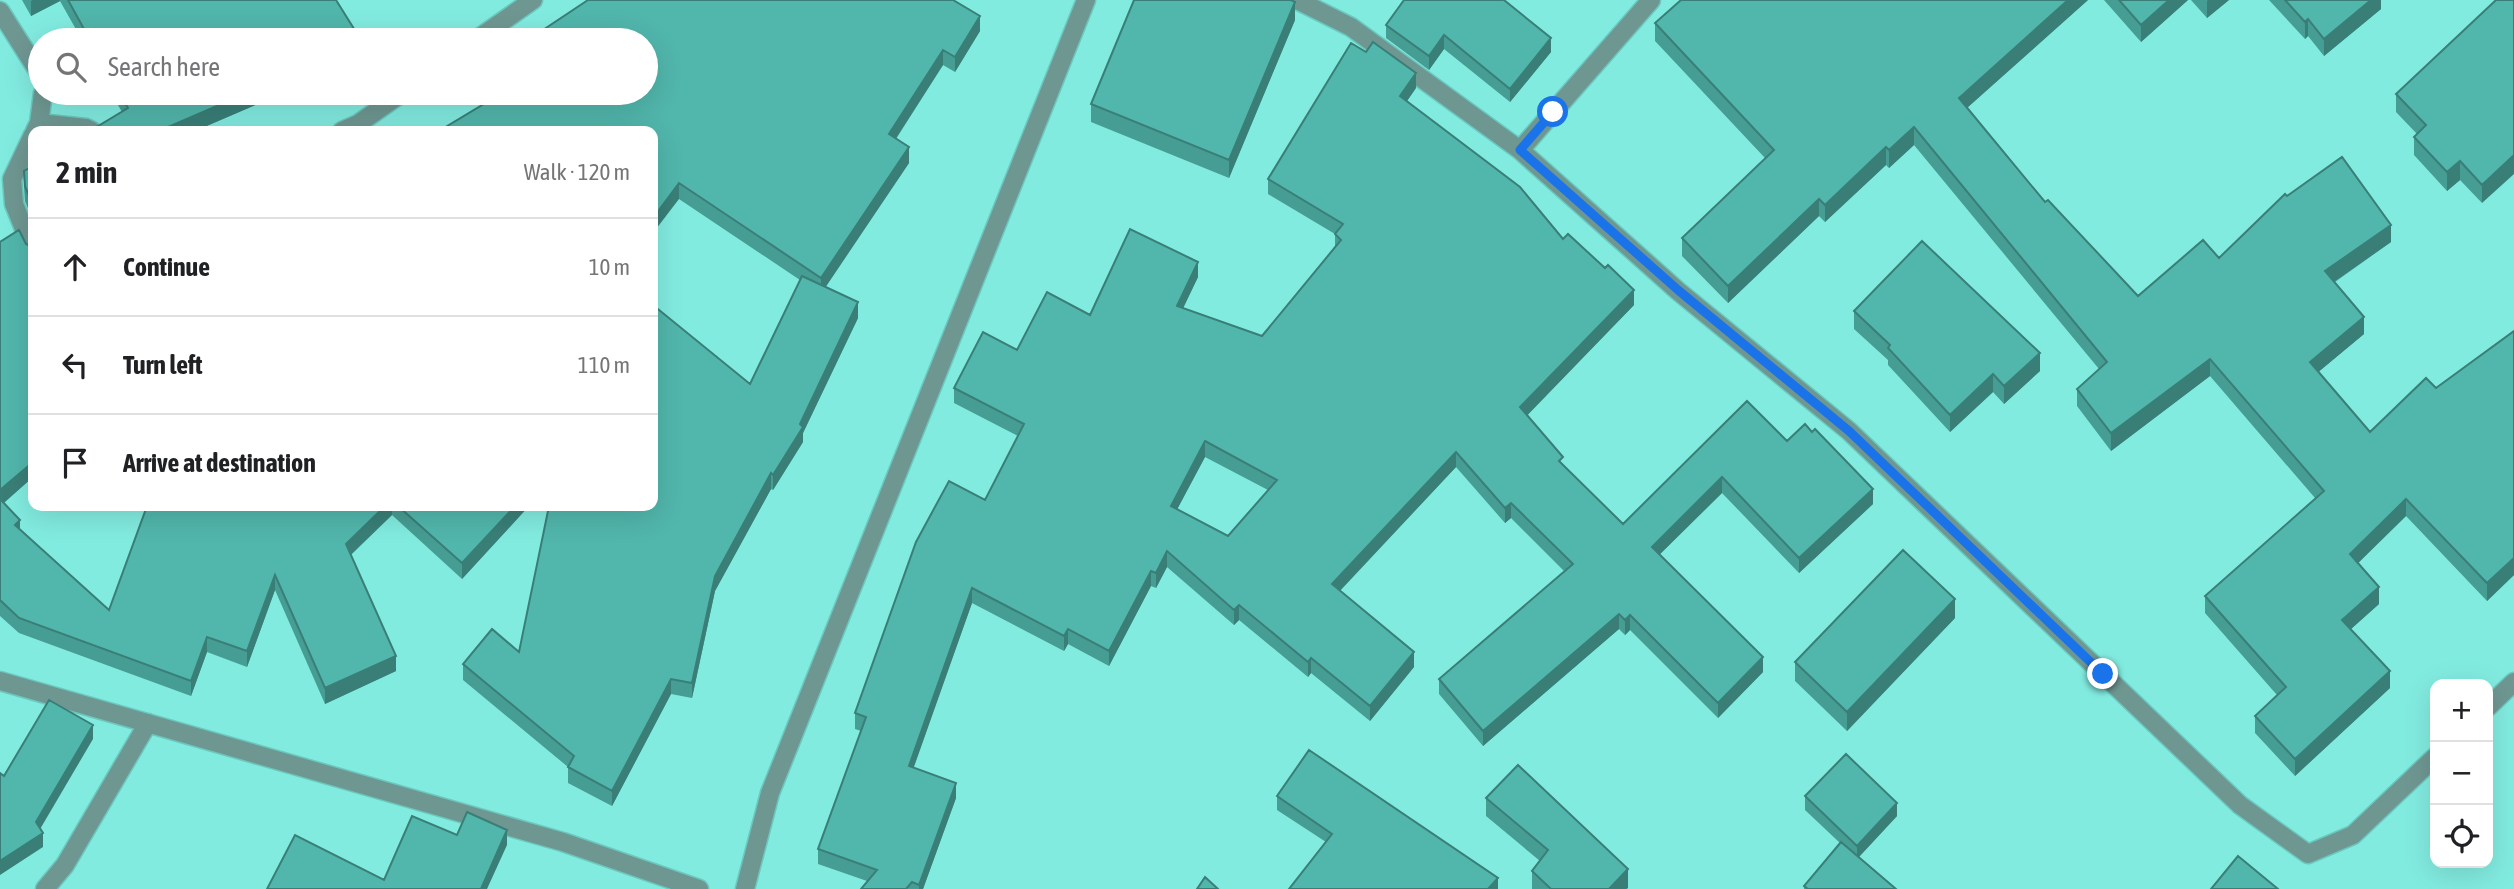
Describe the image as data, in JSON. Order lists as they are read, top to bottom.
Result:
{
  "page": {
    "search": "Search here",
    "heading": ["2 min", "Walk · 120 m"],
    "list": [
      ["Continue", "10 m"],
      ["Turn left", "110 m"],
      "Arrive at destination"
    ],
    "map_buttons": ["+", "−"]
  }
}
